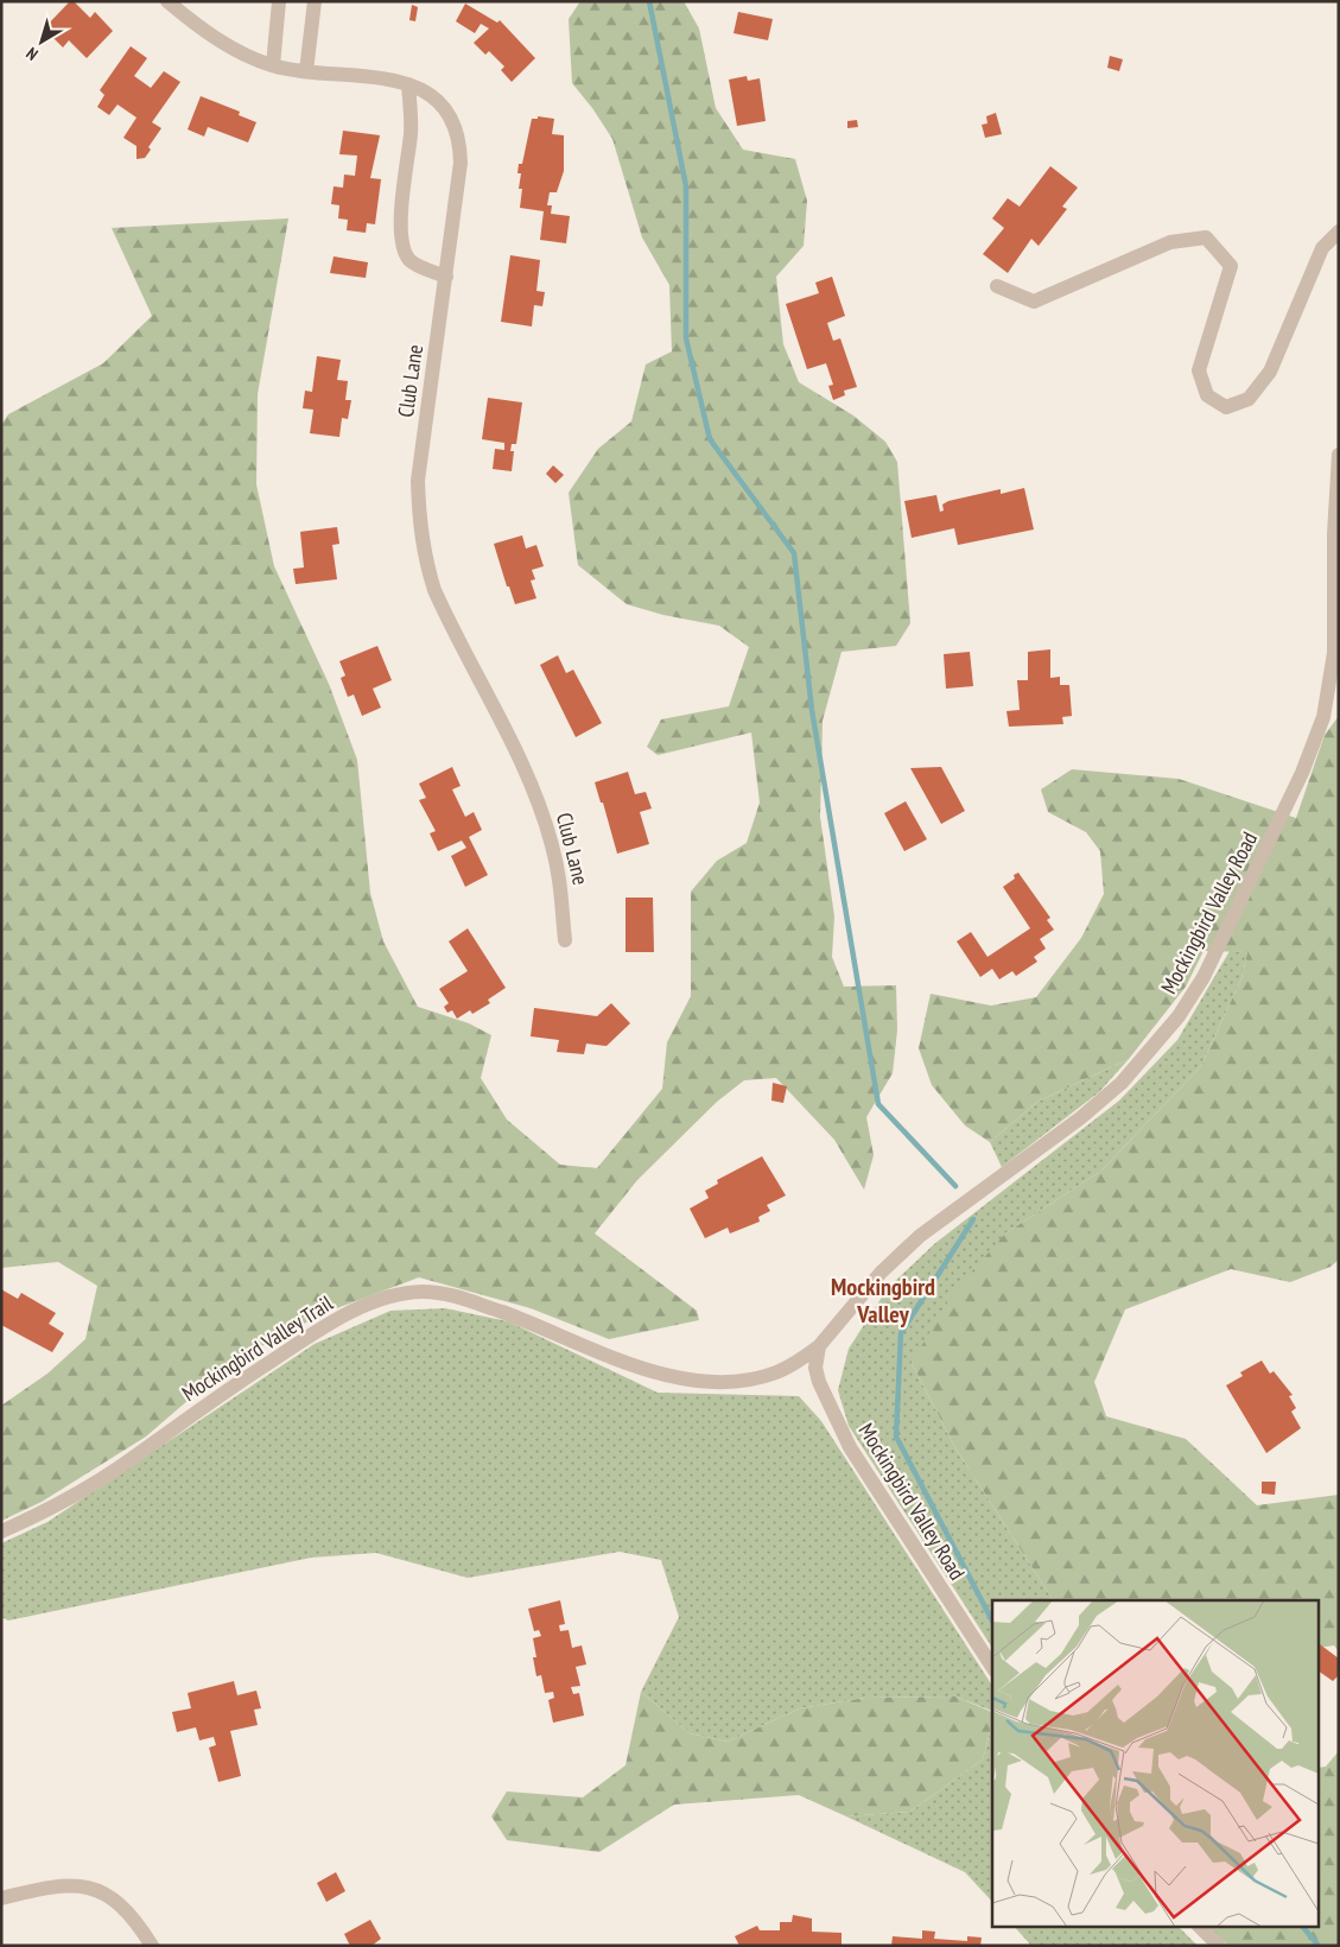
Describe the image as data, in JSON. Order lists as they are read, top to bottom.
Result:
{
  "streets": {
    "street": ["Club Lane", "Mockingbird Valley Road", "Mockingbird Valley Trail"]
  },
  "crossings": [
    ["Mockingbird Valley Road", "Mockingbird Valley Trail"]
  ],
  "districts": ["Mockingbird Valley"],
  "north": "bottom left"
}
